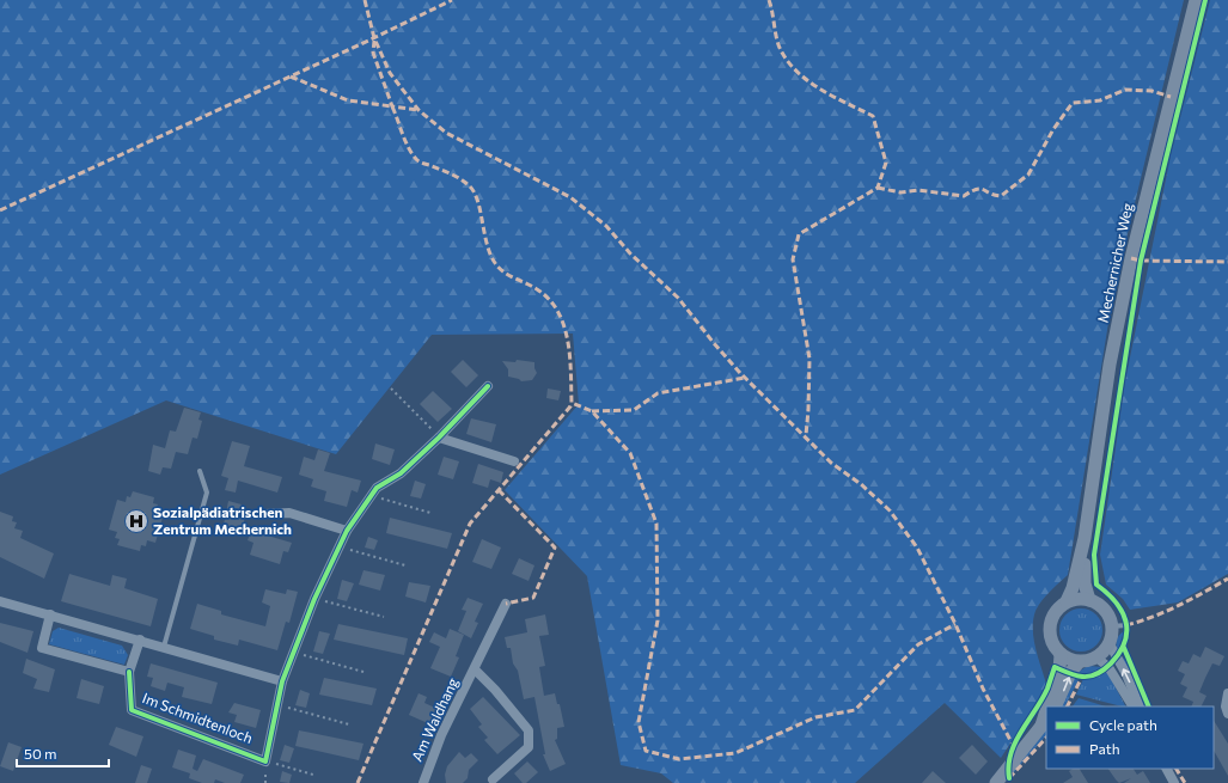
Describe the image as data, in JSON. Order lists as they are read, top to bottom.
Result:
{
  "streets": {
    "street": ["Mechernicher Weg", "Im Schmidtenloch", "Am Waldhang"]
  },
  "places": {
    "hospital": ["Sozialpädiatrischen Zentrum Mechernich"]
  },
  "legend": ["Cycle path", "Path"],
  "scale_bar": "50 m"
}
